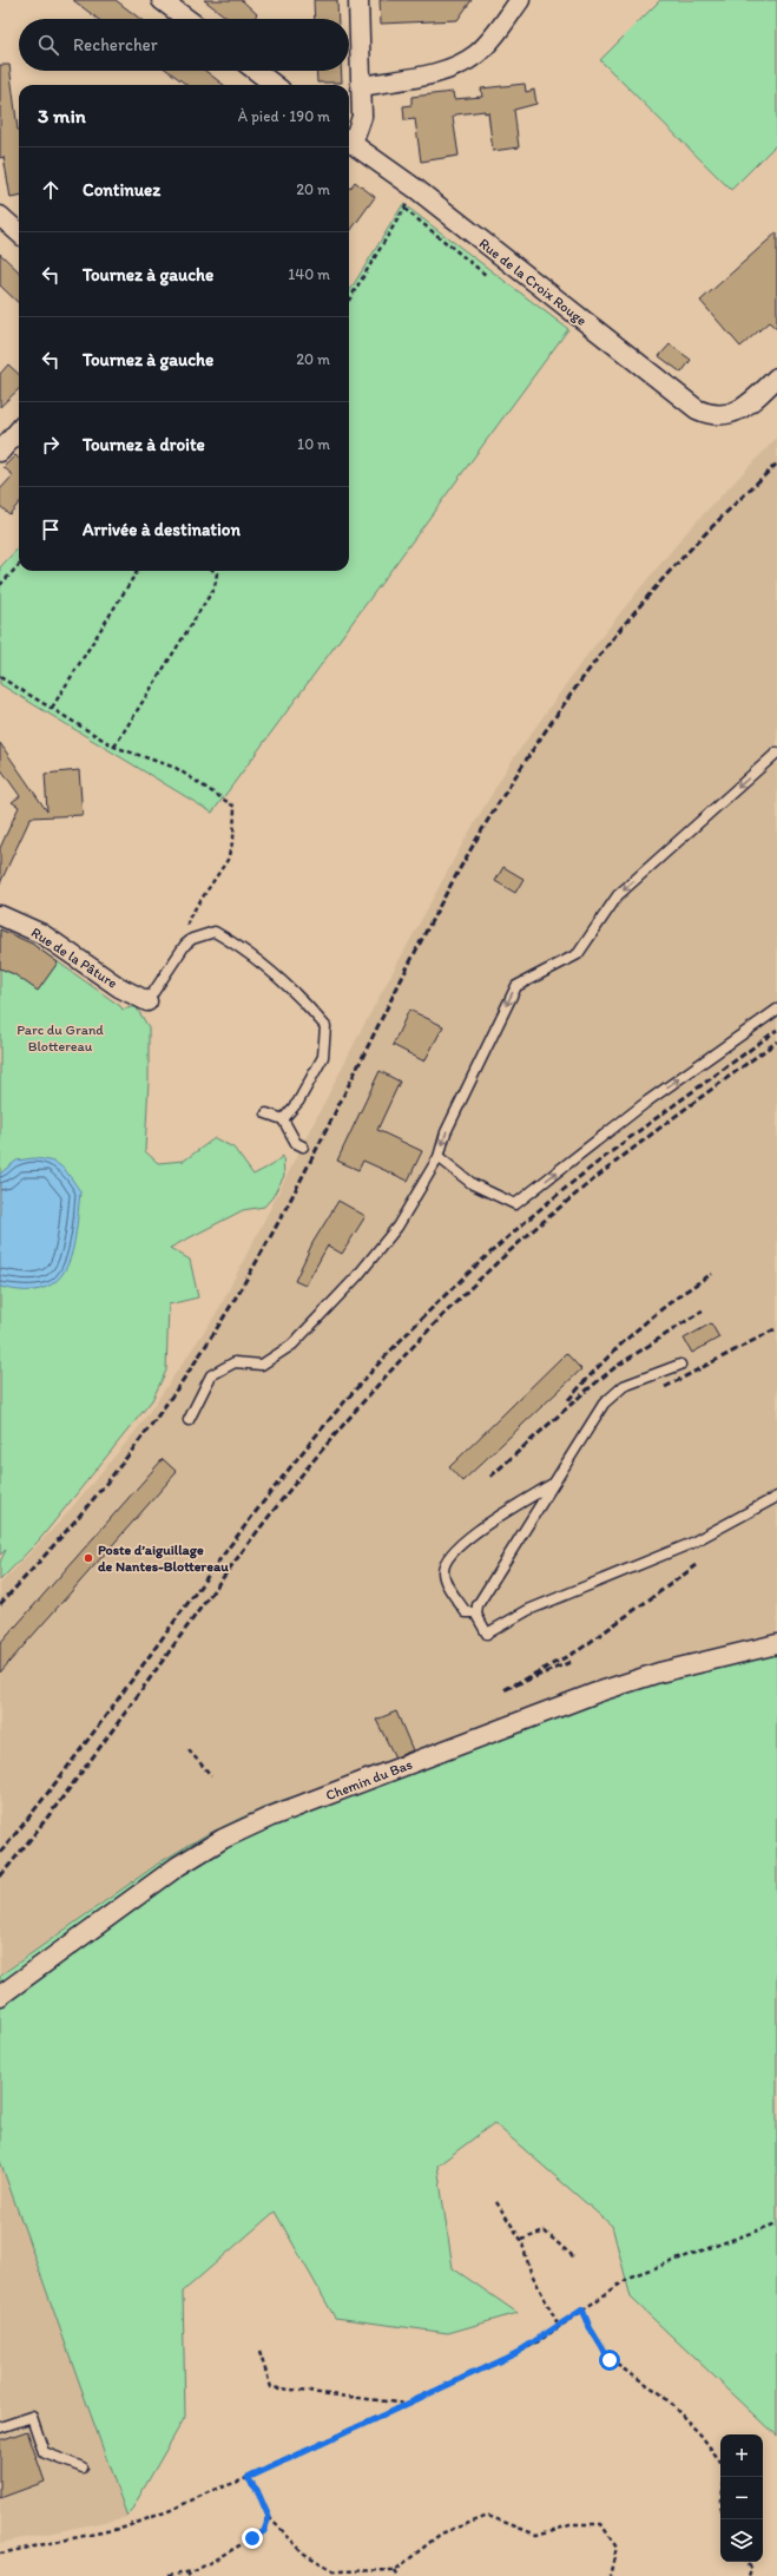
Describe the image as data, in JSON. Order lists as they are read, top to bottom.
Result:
{
  "streets": {
    "street": ["Rue de la Croix Rouge", "Rue de la Pâture", "Chemin du Bas"]
  },
  "parks": ["Parc du Grand Blottereau"],
  "places": ["Poste d’aiguillage de Nantes-Blottereau"],
  "page": {
    "search": "Rechercher",
    "heading": ["3 min", "À pied · 190 m"],
    "list": [
      ["Continuez", "20 m"],
      ["Tournez à gauche", "140 m"],
      ["Tournez à gauche", "20 m"],
      ["Tournez à droite", "10 m"],
      "Arrivée à destination"
    ],
    "map_buttons": ["+", "−"]
  }
}
